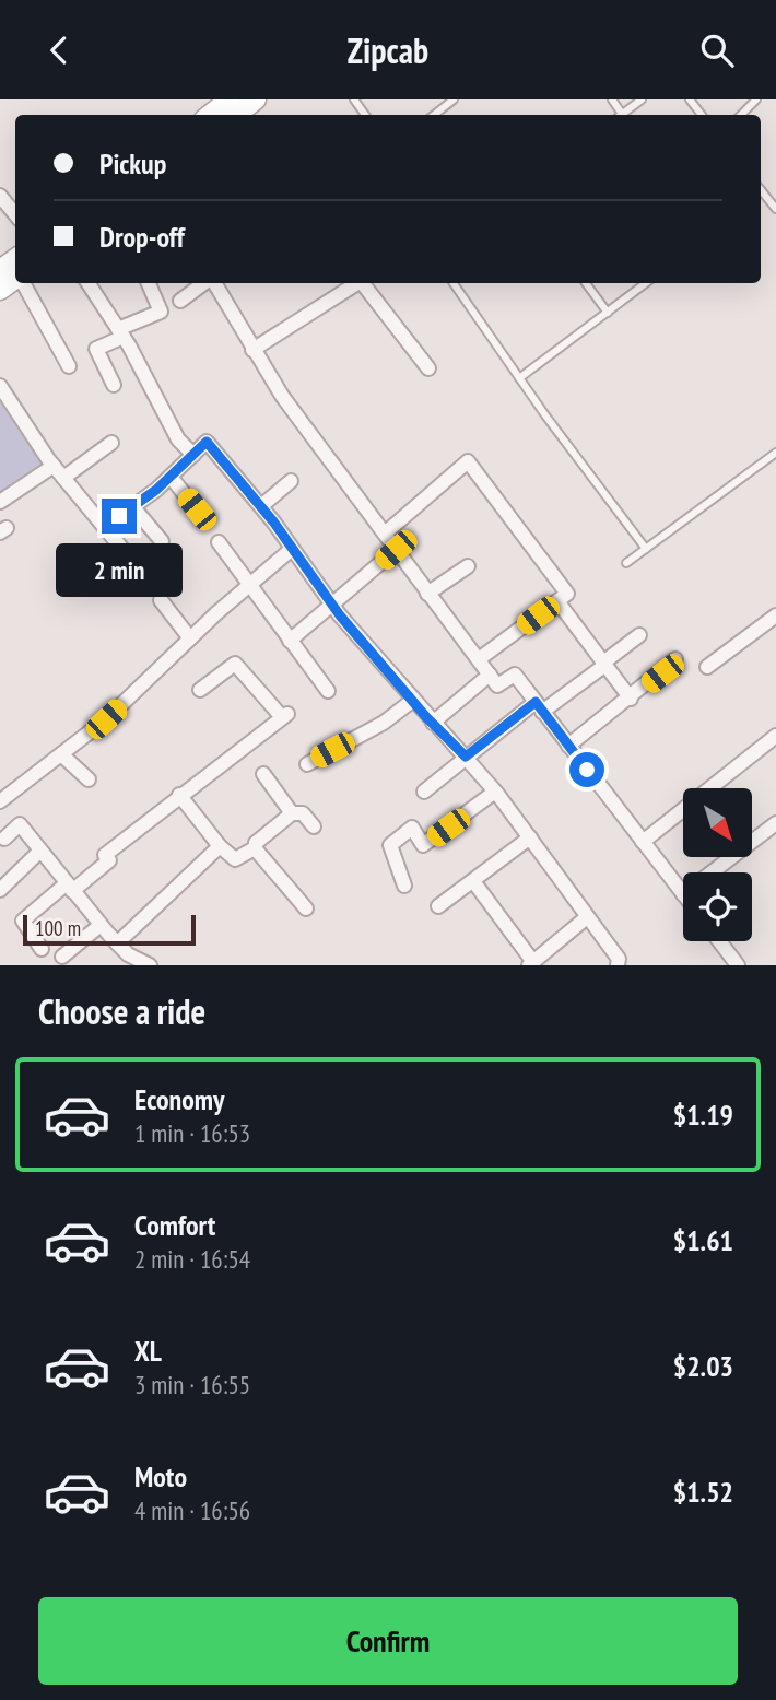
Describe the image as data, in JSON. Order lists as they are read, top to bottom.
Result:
{
  "scale_bar": "100 m",
  "north": "bottom right",
  "page": {
    "header": "Zipcab",
    "banner": ["Pickup", "Drop-off"],
    "bubble": "2 min",
    "scale": "100 m",
    "heading": "Choose a ride",
    "list": [
      {
        "name": "Economy",
        "note": "1 min · 16:53",
        "value": "$1.19"
      },
      {
        "name": "Comfort",
        "note": "2 min · 16:54",
        "value": "$1.61"
      },
      {
        "name": "XL",
        "note": "3 min · 16:55",
        "value": "$2.03"
      },
      {
        "name": "Moto",
        "note": "4 min · 16:56",
        "value": "$1.52"
      }
    ],
    "buttons": "Confirm"
  }
}
